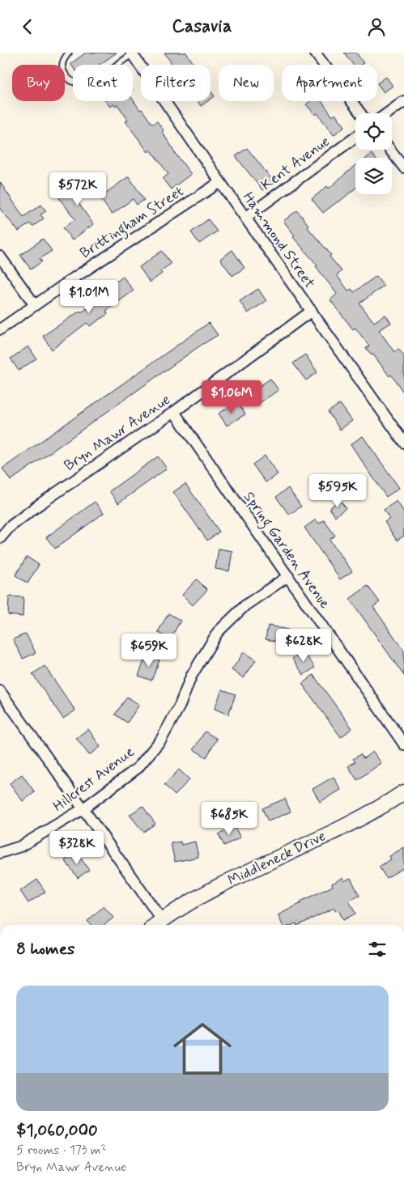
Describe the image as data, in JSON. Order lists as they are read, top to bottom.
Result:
{
  "streets": {
    "street": [
      "Kent Avenue",
      "Brittingham Street",
      "Hammond Street",
      "Bryn Mawr Avenue",
      "Spring Garden Avenue",
      "Hillcrest Avenue",
      "Middleneck Drive"
    ]
  },
  "crossings": [
    ["Kent Avenue", "Hammond Street"],
    ["Brittingham Street", "Hammond Street"],
    ["Hammond Street", "Bryn Mawr Avenue"],
    ["Bryn Mawr Avenue", "Spring Garden Avenue"],
    ["Spring Garden Avenue", "Hillcrest Avenue"]
  ],
  "page": {
    "header": "Casavia",
    "chip": [
      "Buy",
      "Rent",
      "Filters",
      "New",
      "Apartment"
    ],
    "price": [
      "$572K",
      "$1.01M",
      "$1.06M",
      "$595K",
      "$628K",
      "$659K",
      "$685K",
      "$328K"
    ],
    "heading": "8 homes",
    "list": [
      {
        "name": "$1,060,000",
        "note": "5 rooms · 173 m² · Bryn Mawr Avenue"
      }
    ]
  }
}
